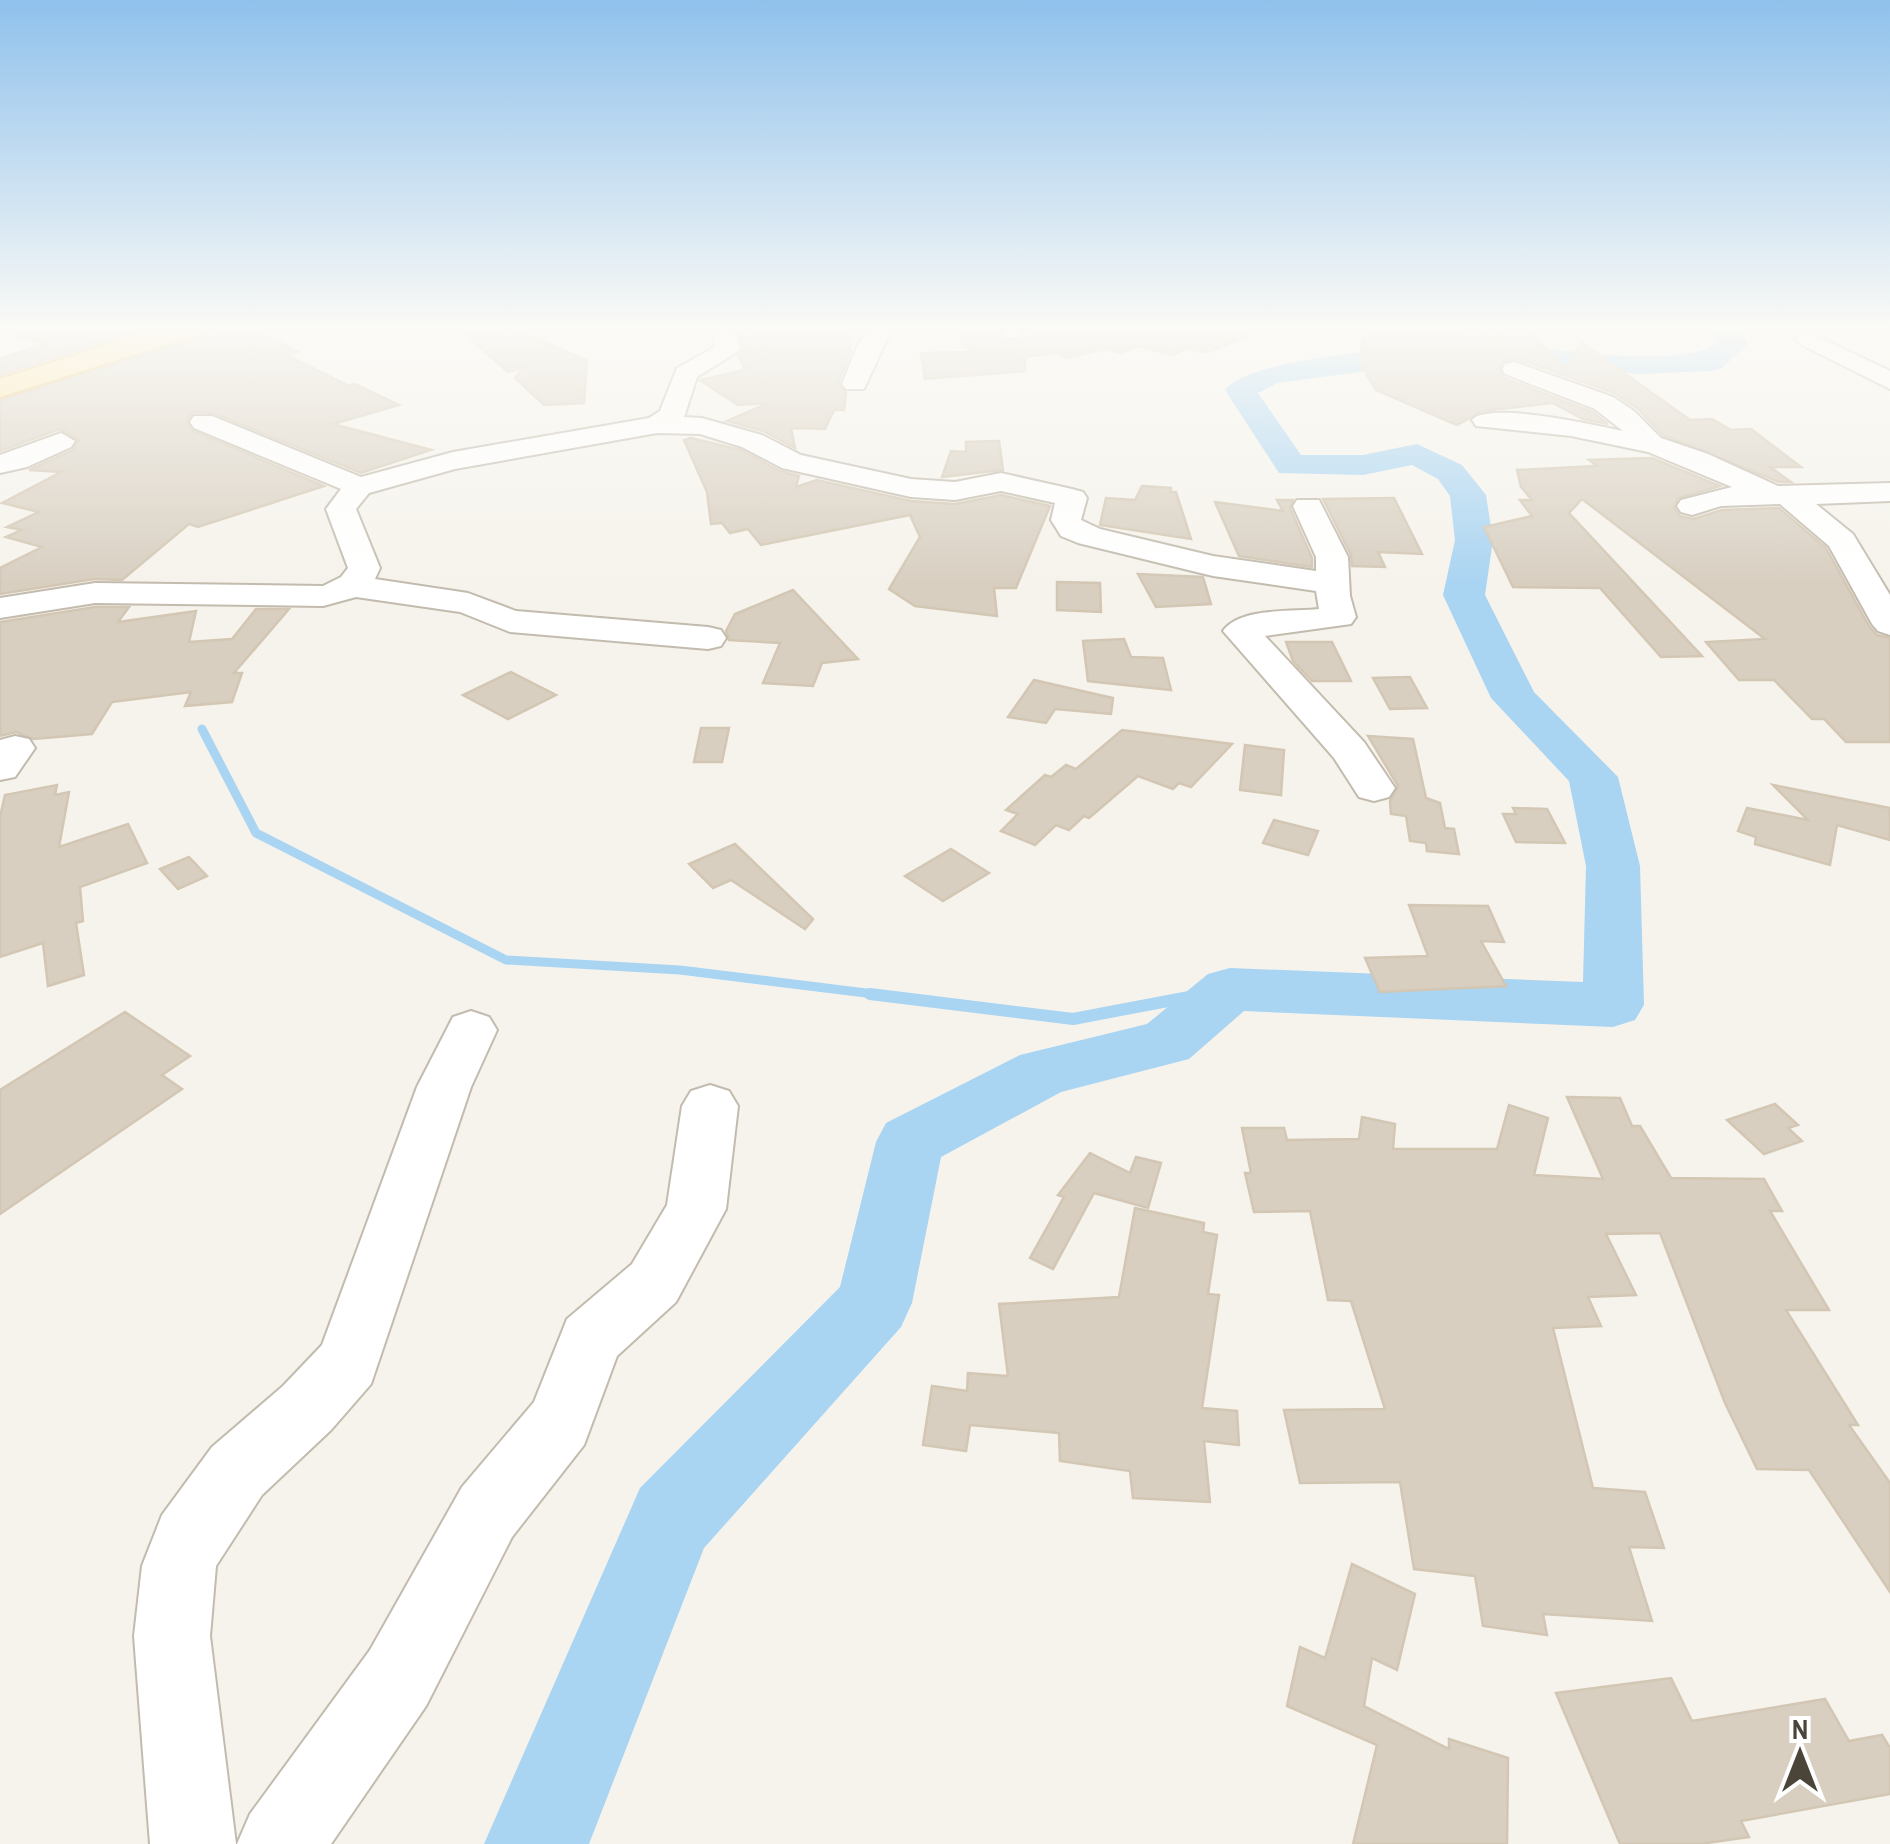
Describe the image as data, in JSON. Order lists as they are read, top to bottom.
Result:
{
  "north": "top"
}
